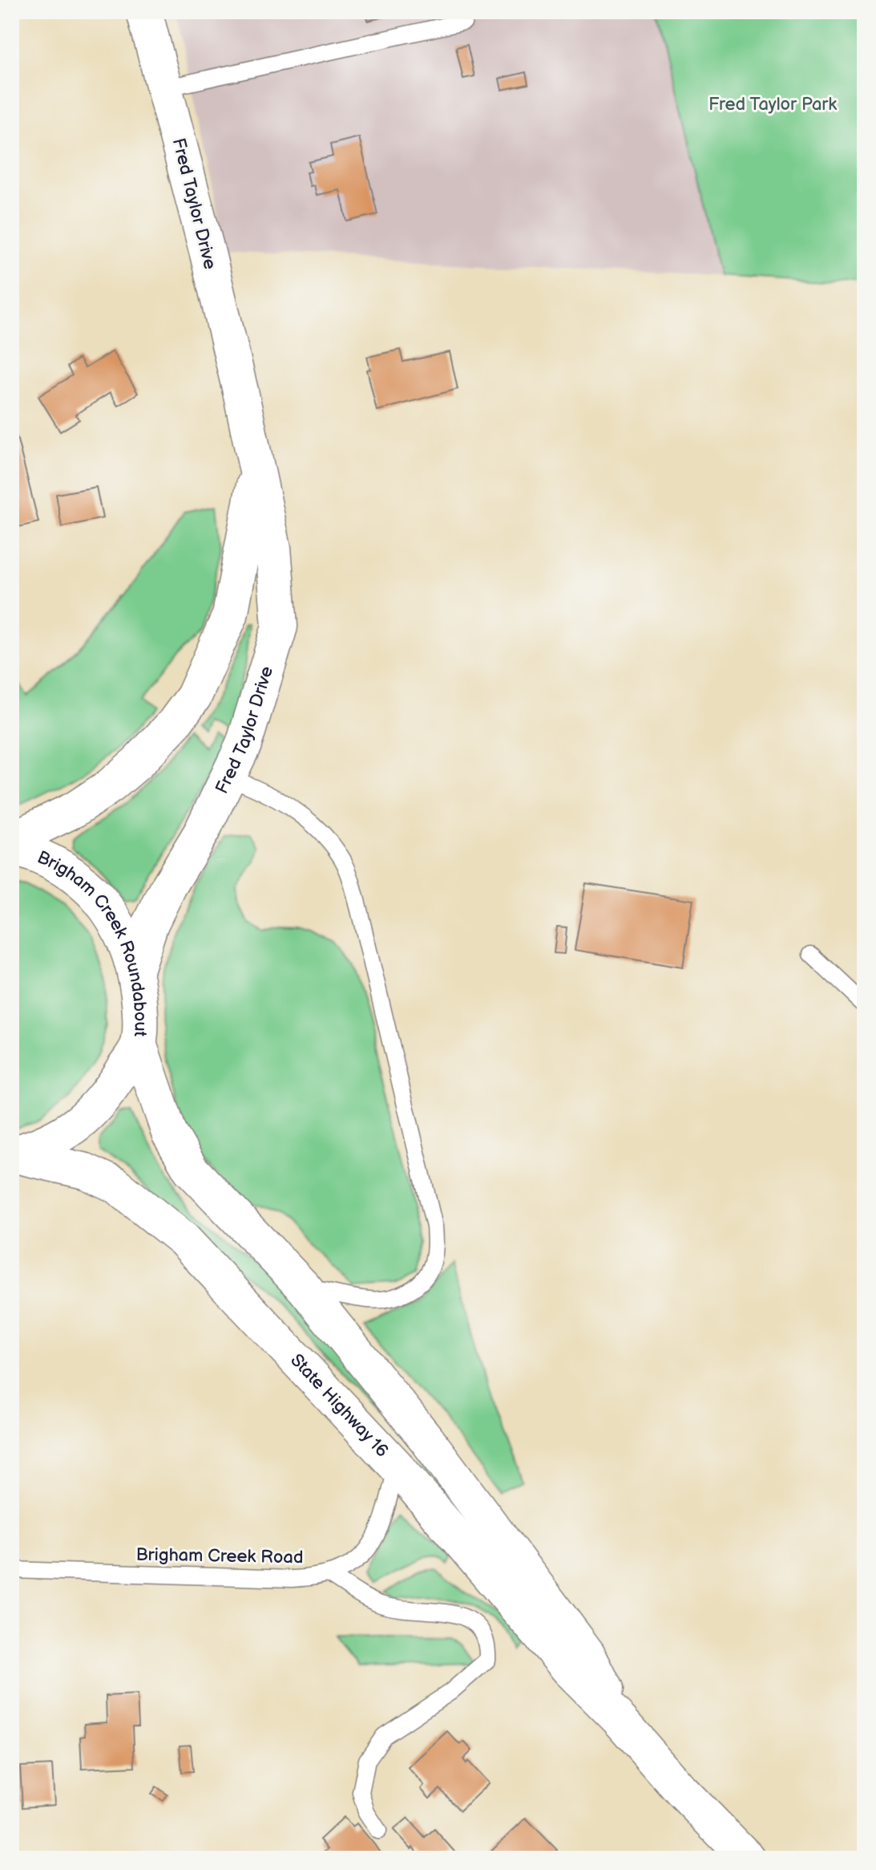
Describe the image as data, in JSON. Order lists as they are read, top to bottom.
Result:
{
  "streets": {
    "main road": ["Fred Taylor Drive", "Brigham Creek Roundabout", "State Highway 16"],
    "lane": ["Brigham Creek Road"]
  },
  "crossings": [
    ["Fred Taylor Drive", "Brigham Creek Roundabout"],
    ["Brigham Creek Roundabout", "State Highway 16"],
    ["State Highway 16", "Brigham Creek Road"]
  ],
  "parks": ["Fred Taylor Park"]
}
